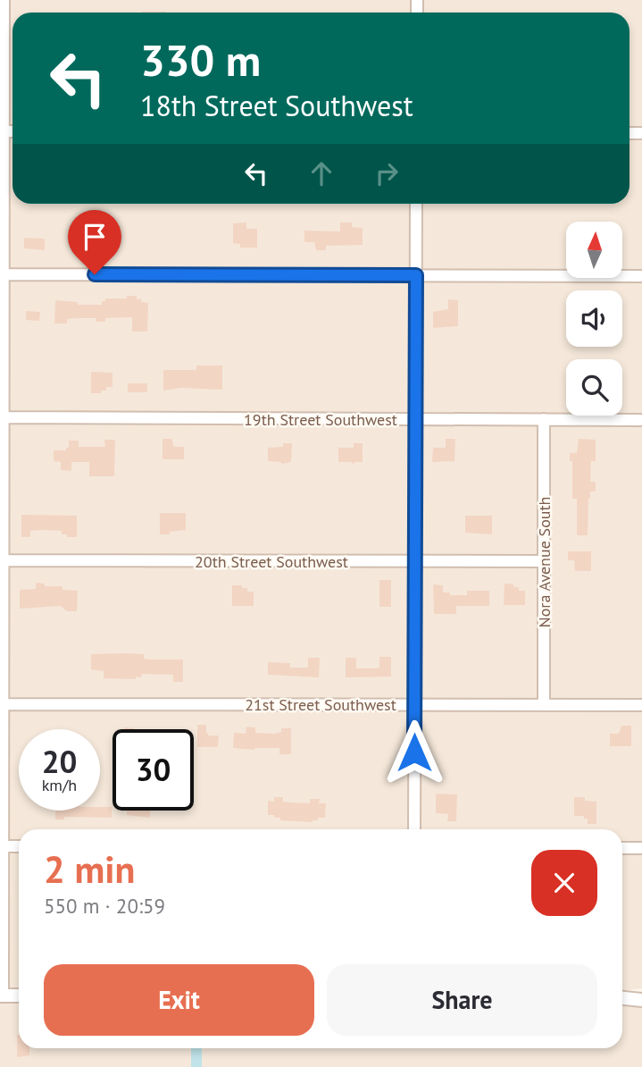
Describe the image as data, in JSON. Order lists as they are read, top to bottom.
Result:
{
  "streets": {
    "street": [
      "19th Street Southwest",
      "20th Street Southwest",
      "Nora Avenue South",
      "21st Street Southwest"
    ]
  },
  "crossings": [
    ["19th Street Southwest", "Nora Avenue South"],
    ["20th Street Southwest", "Nora Avenue South"],
    ["Nora Avenue South", "21st Street Southwest"]
  ],
  "north": "top",
  "page": {
    "turn": ["330 m", "18th Street Southwest"],
    "speed": "20 km/h",
    "limit": "30",
    "heading": ["2 min", "550 m · 20:59"],
    "buttons": ["Exit", "Share"]
  }
}
